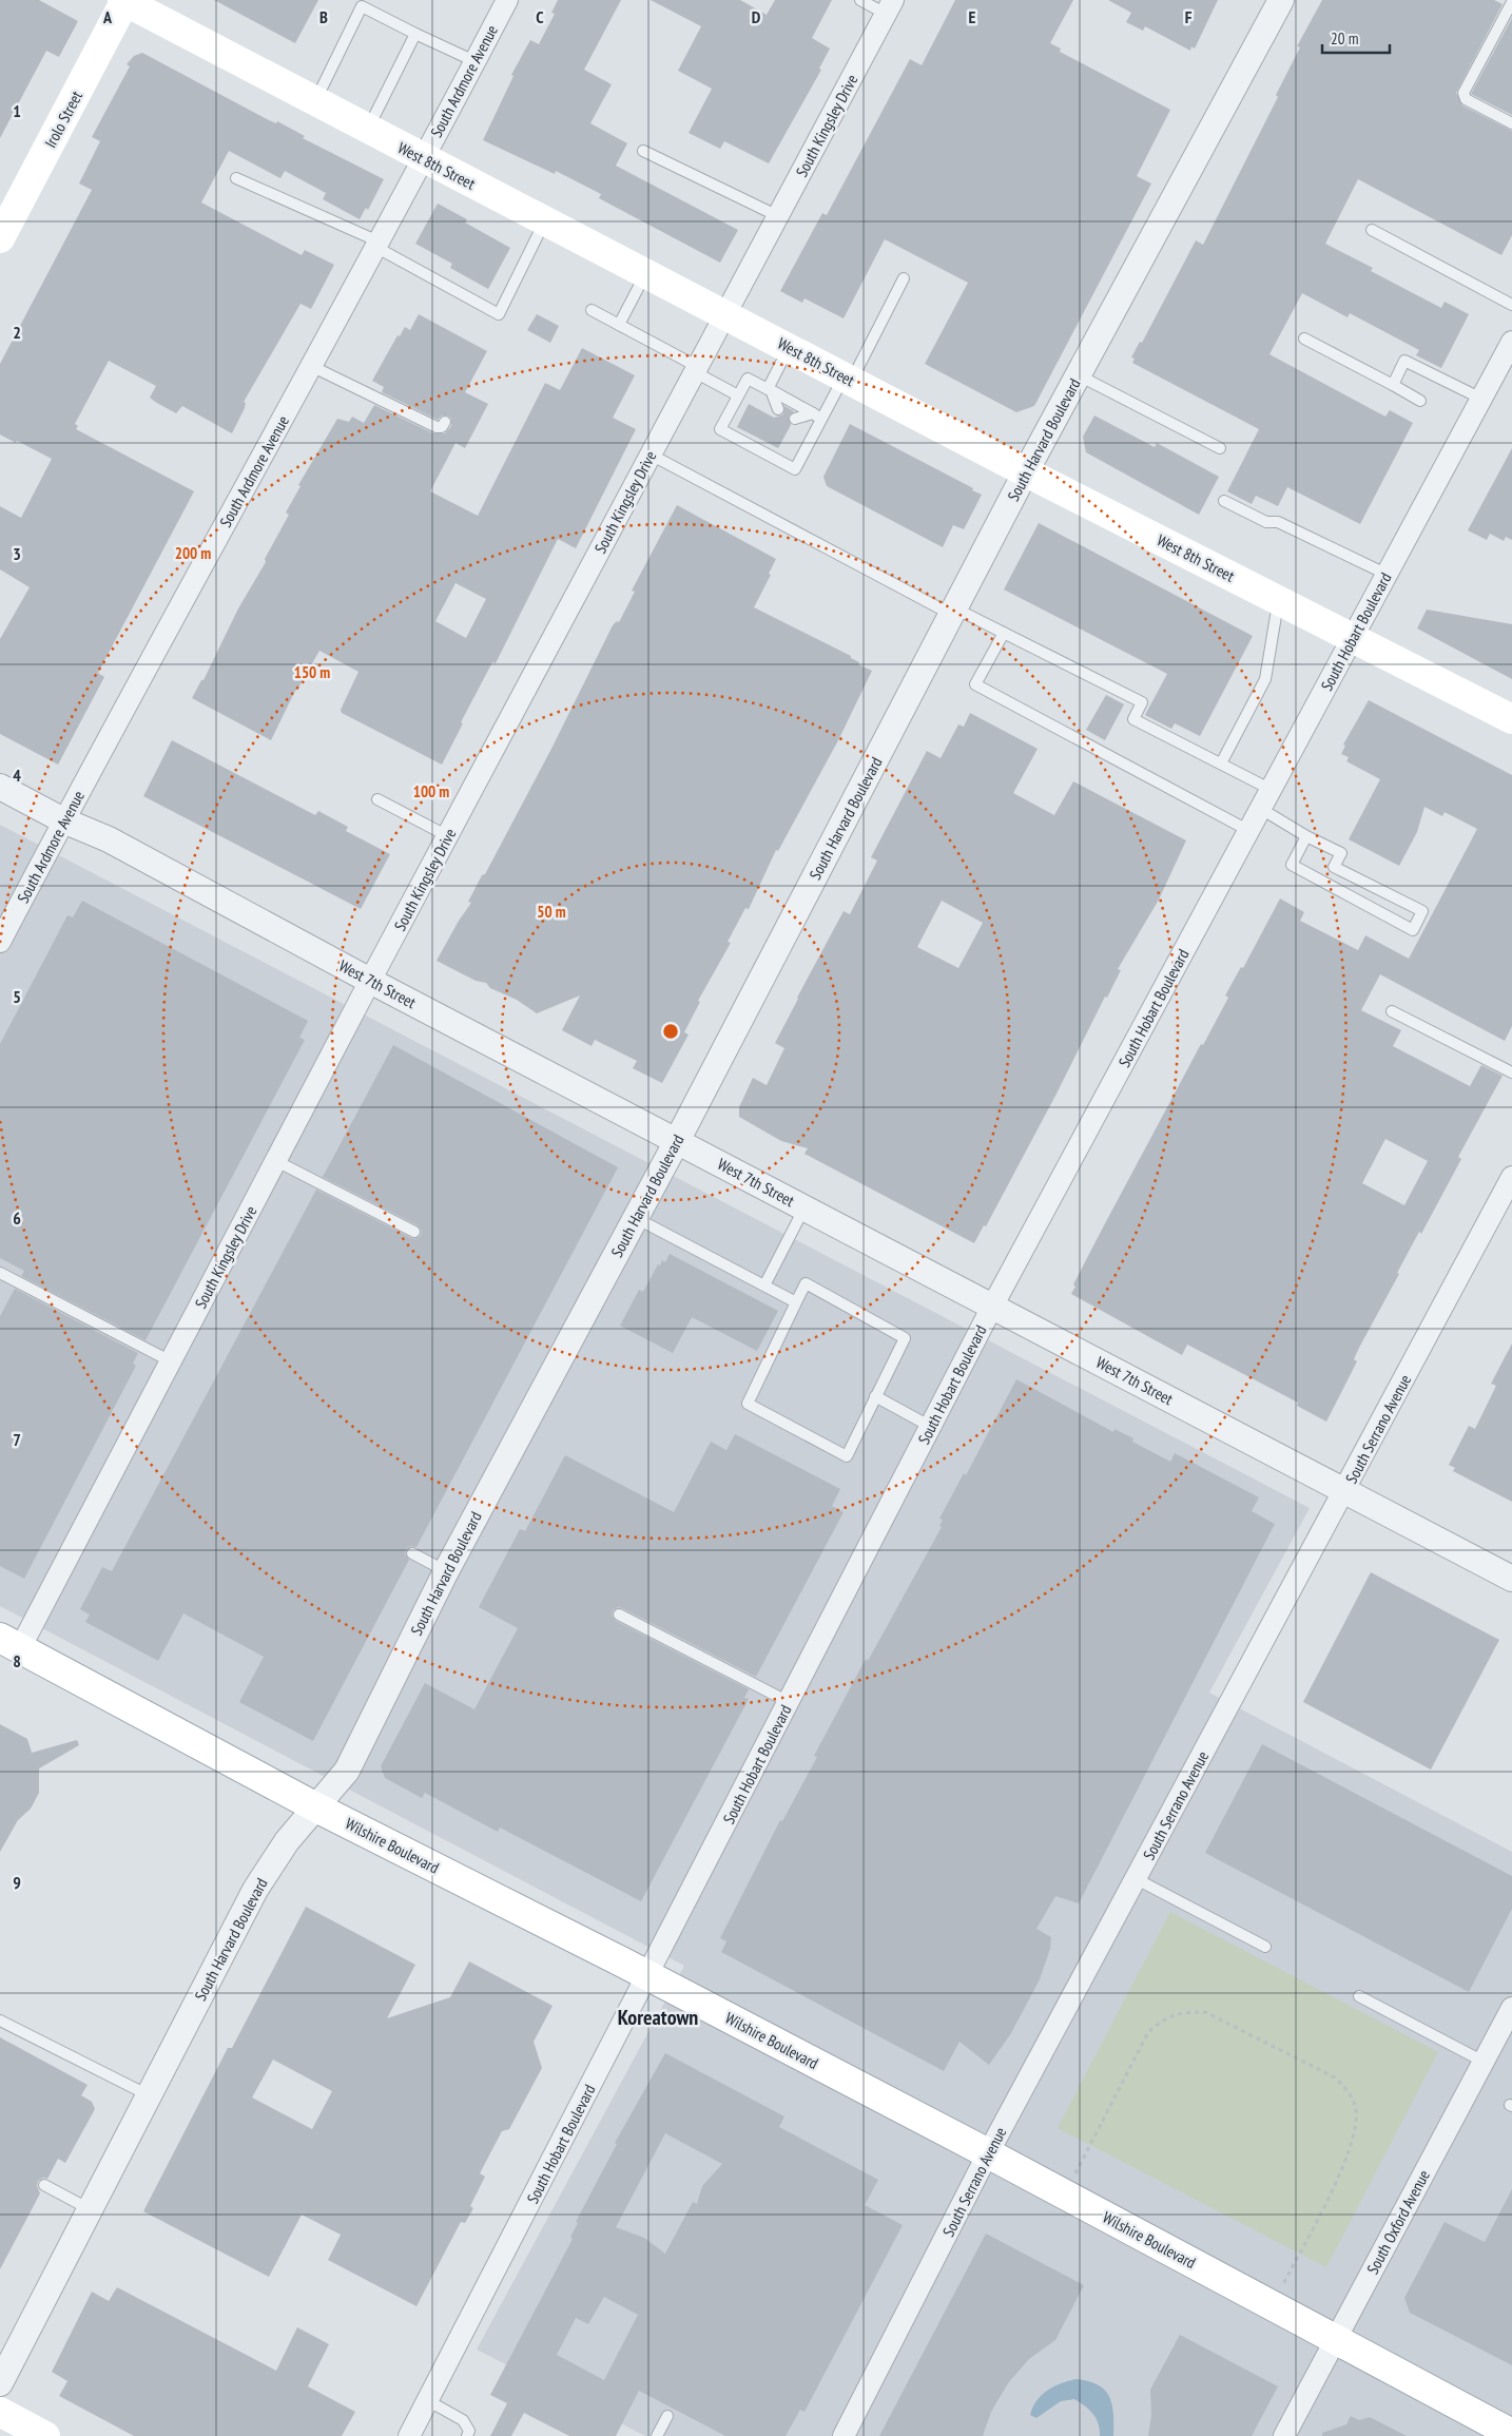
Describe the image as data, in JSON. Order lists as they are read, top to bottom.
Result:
{
  "streets": {
    "main road": ["Irolo Street", "West 8th Street", "Wilshire Boulevard"],
    "street": [
      "South Ardmore Avenue",
      "South Kingsley Drive",
      "South Harvard Boulevard",
      "South Hobart Boulevard",
      "West 7th Street",
      "South Serrano Avenue",
      "South Oxford Avenue"
    ]
  },
  "crossings": [
    ["South Ardmore Avenue", "West 8th Street"],
    ["South Ardmore Avenue", "West 7th Street"],
    ["Irolo Street", "West 8th Street"],
    ["South Kingsley Drive", "West 8th Street"],
    ["South Kingsley Drive", "West 7th Street"],
    ["South Kingsley Drive", "Wilshire Boulevard"],
    ["West 8th Street", "South Harvard Boulevard"],
    ["West 8th Street", "South Hobart Boulevard"],
    ["South Harvard Boulevard", "West 7th Street"],
    ["South Harvard Boulevard", "Wilshire Boulevard"],
    ["South Hobart Boulevard", "West 7th Street"],
    ["South Hobart Boulevard", "Wilshire Boulevard"],
    ["West 7th Street", "South Serrano Avenue"],
    ["South Serrano Avenue", "Wilshire Boulevard"],
    ["Wilshire Boulevard", "South Oxford Avenue"]
  ],
  "districts": ["Koreatown"],
  "scale_bar": "20 m",
  "grid": {
    "columns": [
      "A",
      "B",
      "C",
      "D",
      "E",
      "F"
    ],
    "rows": [
      "1",
      "2",
      "3",
      "4",
      "5",
      "6",
      "7",
      "8",
      "9"
    ]
  },
  "rings": [
    "200 m",
    "150 m",
    "100 m",
    "50 m"
  ]
}
